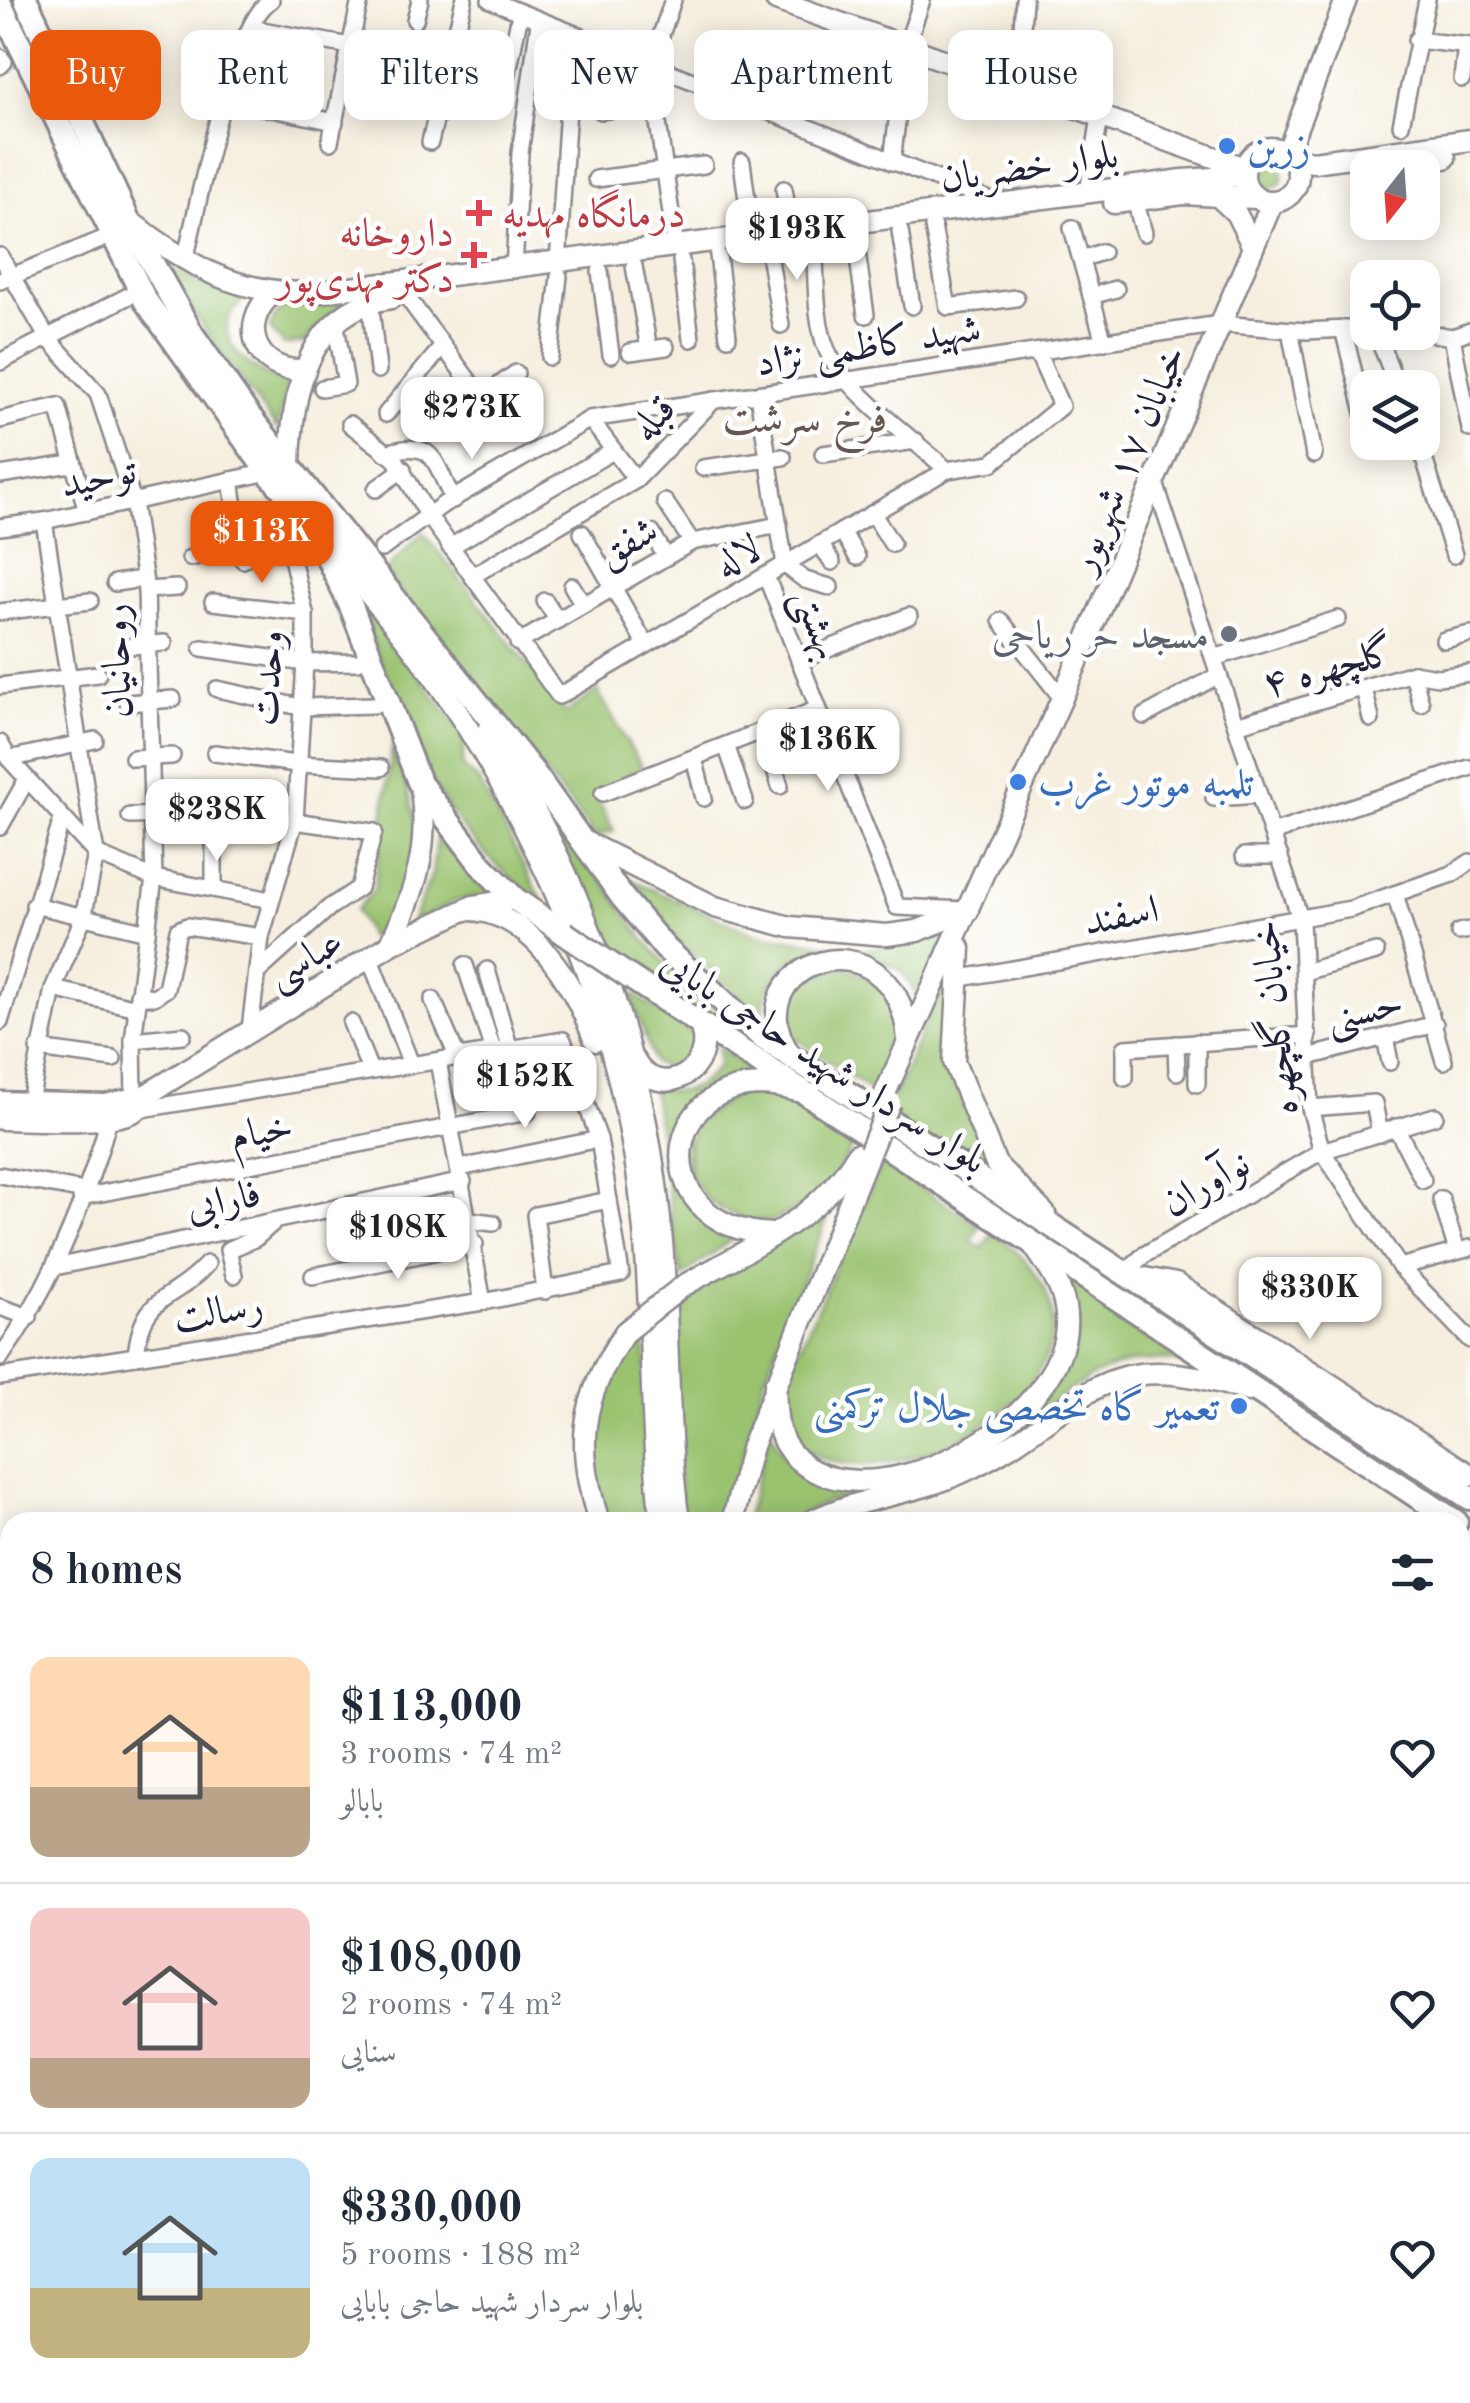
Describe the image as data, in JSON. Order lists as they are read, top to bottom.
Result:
{
  "streets": {
    "highway": ["بلوار سردار شهید حاجی بابایی"],
    "main road": ["بلوار خضریان", "خیابان ۱۷ شهریور", "عباسی"],
    "street": [
      "شهید کاظمی نژاد",
      "قبله",
      "توحید",
      "شفق",
      "لاله",
      "بهشتی",
      "روحانیان",
      "گلچهره ۴",
      "وحدت",
      "اسفند",
      "حسنی",
      "خیابان گلچهره",
      "خیام",
      "نوآوران",
      "فارابی",
      "رسالت"
    ]
  },
  "crossings": [
    ["بلوار خضریان", "خیابان ۱۷ شهریور"],
    ["بلوار خضریان", "توحید"],
    ["بلوار خضریان", "بلوار سردار شهید حاجی بابایی"],
    ["شهید کاظمی نژاد", "قبله"],
    ["شهید کاظمی نژاد", "خیابان ۱۷ شهریور"],
    ["شهید کاظمی نژاد", "لاله"],
    ["خیابان ۱۷ شهریور", "بهشتی"],
    ["خیابان ۱۷ شهریور", "خیابان گلچهره"],
    ["توحید", "روحانیان"],
    ["توحید", "بلوار سردار شهید حاجی بابایی"],
    ["شفق", "لاله"],
    ["لاله", "بهشتی"],
    ["روحانیان", "عباسی"],
    ["گلچهره ۴", "خیابان گلچهره"],
    ["وحدت", "عباسی"],
    ["وحدت", "بلوار سردار شهید حاجی بابایی"],
    ["اسفند", "حسنی"],
    ["اسفند", "خیابان گلچهره"],
    ["عباسی", "بلوار سردار شهید حاجی بابایی"],
    ["حسنی", "خیابان گلچهره"],
    ["خیابان گلچهره", "نوآوران"],
    ["بلوار سردار شهید حاجی بابایی", "نوآوران"],
    ["خیام", "رسالت"],
    ["فارابی", "رسالت"]
  ],
  "districts": ["فرخ سرشت"],
  "places": {
    "other": [
      "زرین",
      "مسجد حر ریاحی",
      "تلمبه موتور غرب",
      "تعمیر گاه تخصصی جلال ترکمنی"
    ],
    "health": ["درمانگاه مهدیه", "داروخانه دکتر مهدی‌پور"]
  },
  "north": "bottom",
  "page": {
    "chip": [
      "Buy",
      "Rent",
      "Filters",
      "New",
      "Apartment",
      "House"
    ],
    "price": [
      "$193K",
      "$273K",
      "$113K",
      "$136K",
      "$238K",
      "$152K",
      "$108K",
      "$330K"
    ],
    "heading": "8 homes",
    "list": [
      {
        "name": "$113,000",
        "note": "3 rooms · 74 m² · بابالو"
      },
      {
        "name": "$108,000",
        "note": "2 rooms · 74 m² · سنایی"
      },
      {
        "name": "$330,000",
        "note": "5 rooms · 188 m² · بلوار سردار شهید حاجی بابایی"
      }
    ]
  }
}
